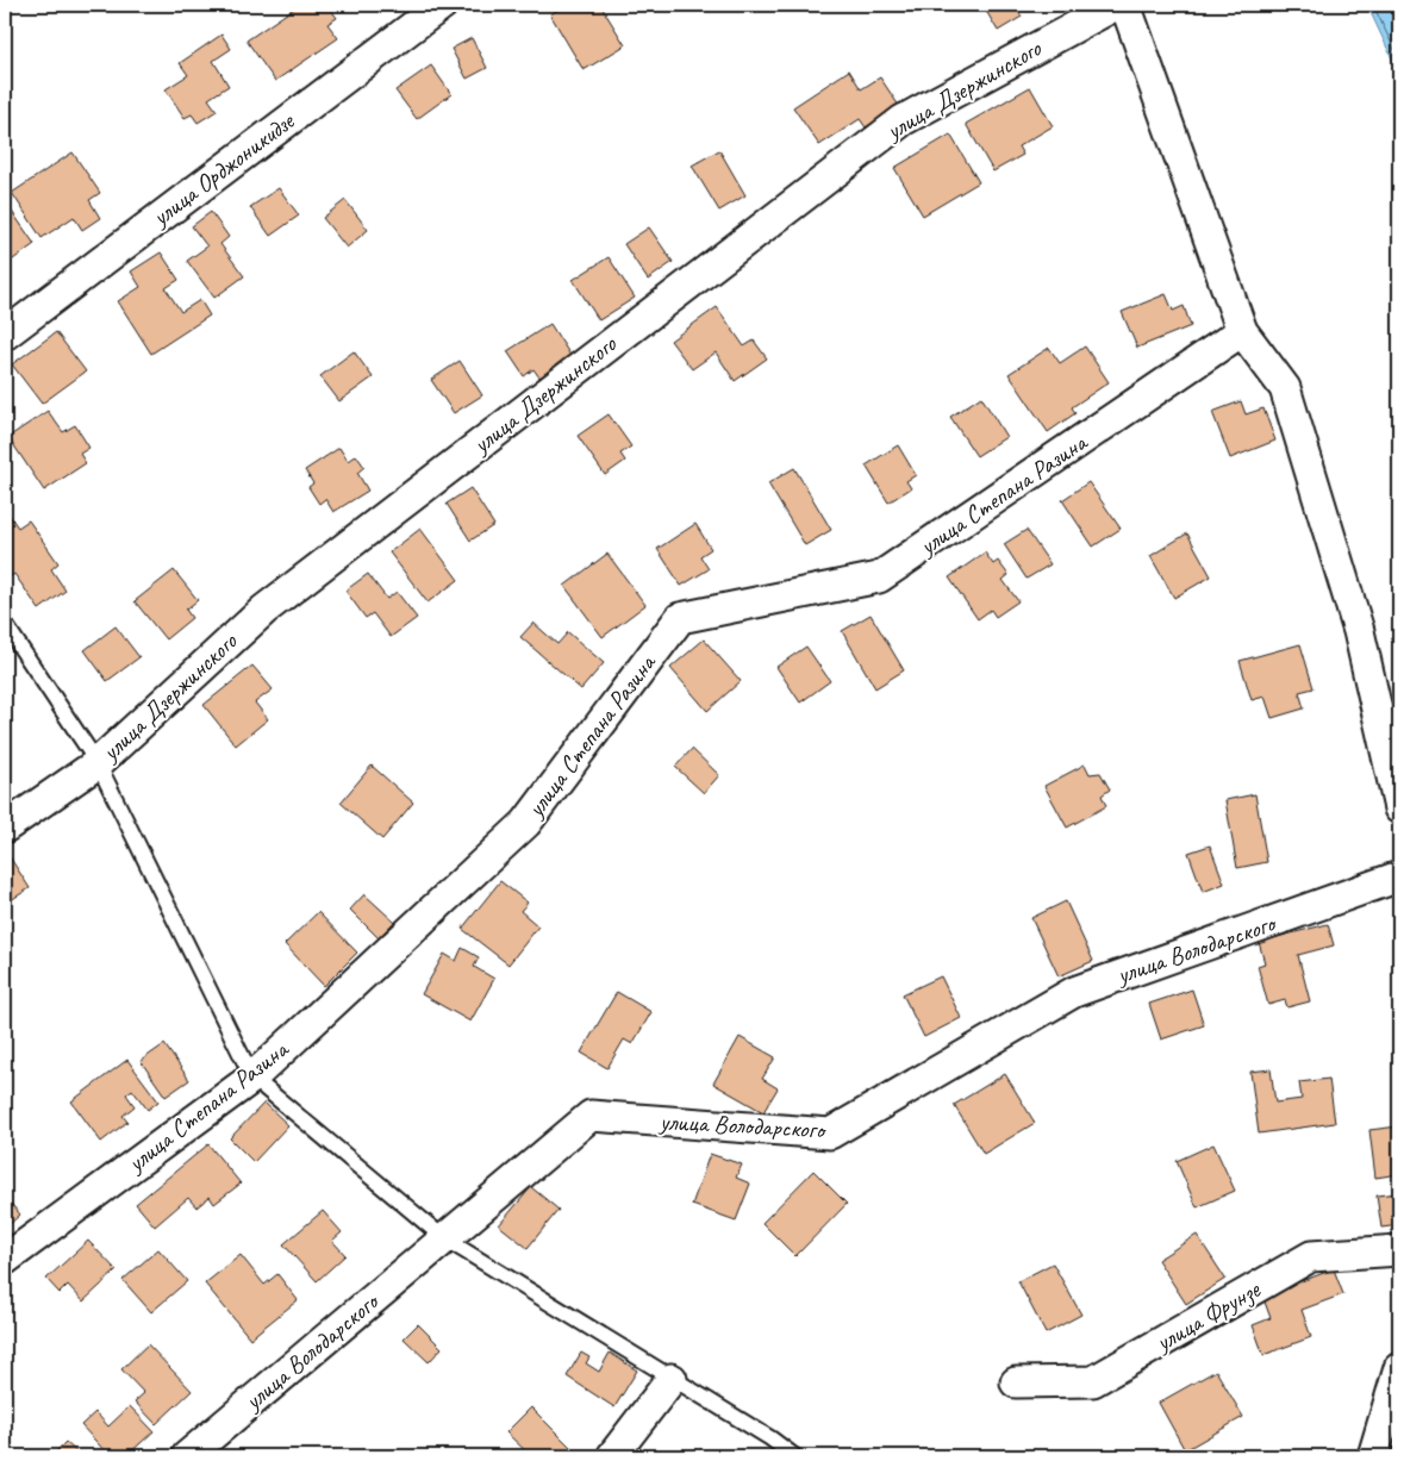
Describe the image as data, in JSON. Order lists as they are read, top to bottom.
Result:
{
  "streets": {
    "street": [
      "улица Дзержинского",
      "улица Орджоникидзе",
      "улица Степана Разина",
      "улица Володарского",
      "улица Фрунзе"
    ]
  }
}
